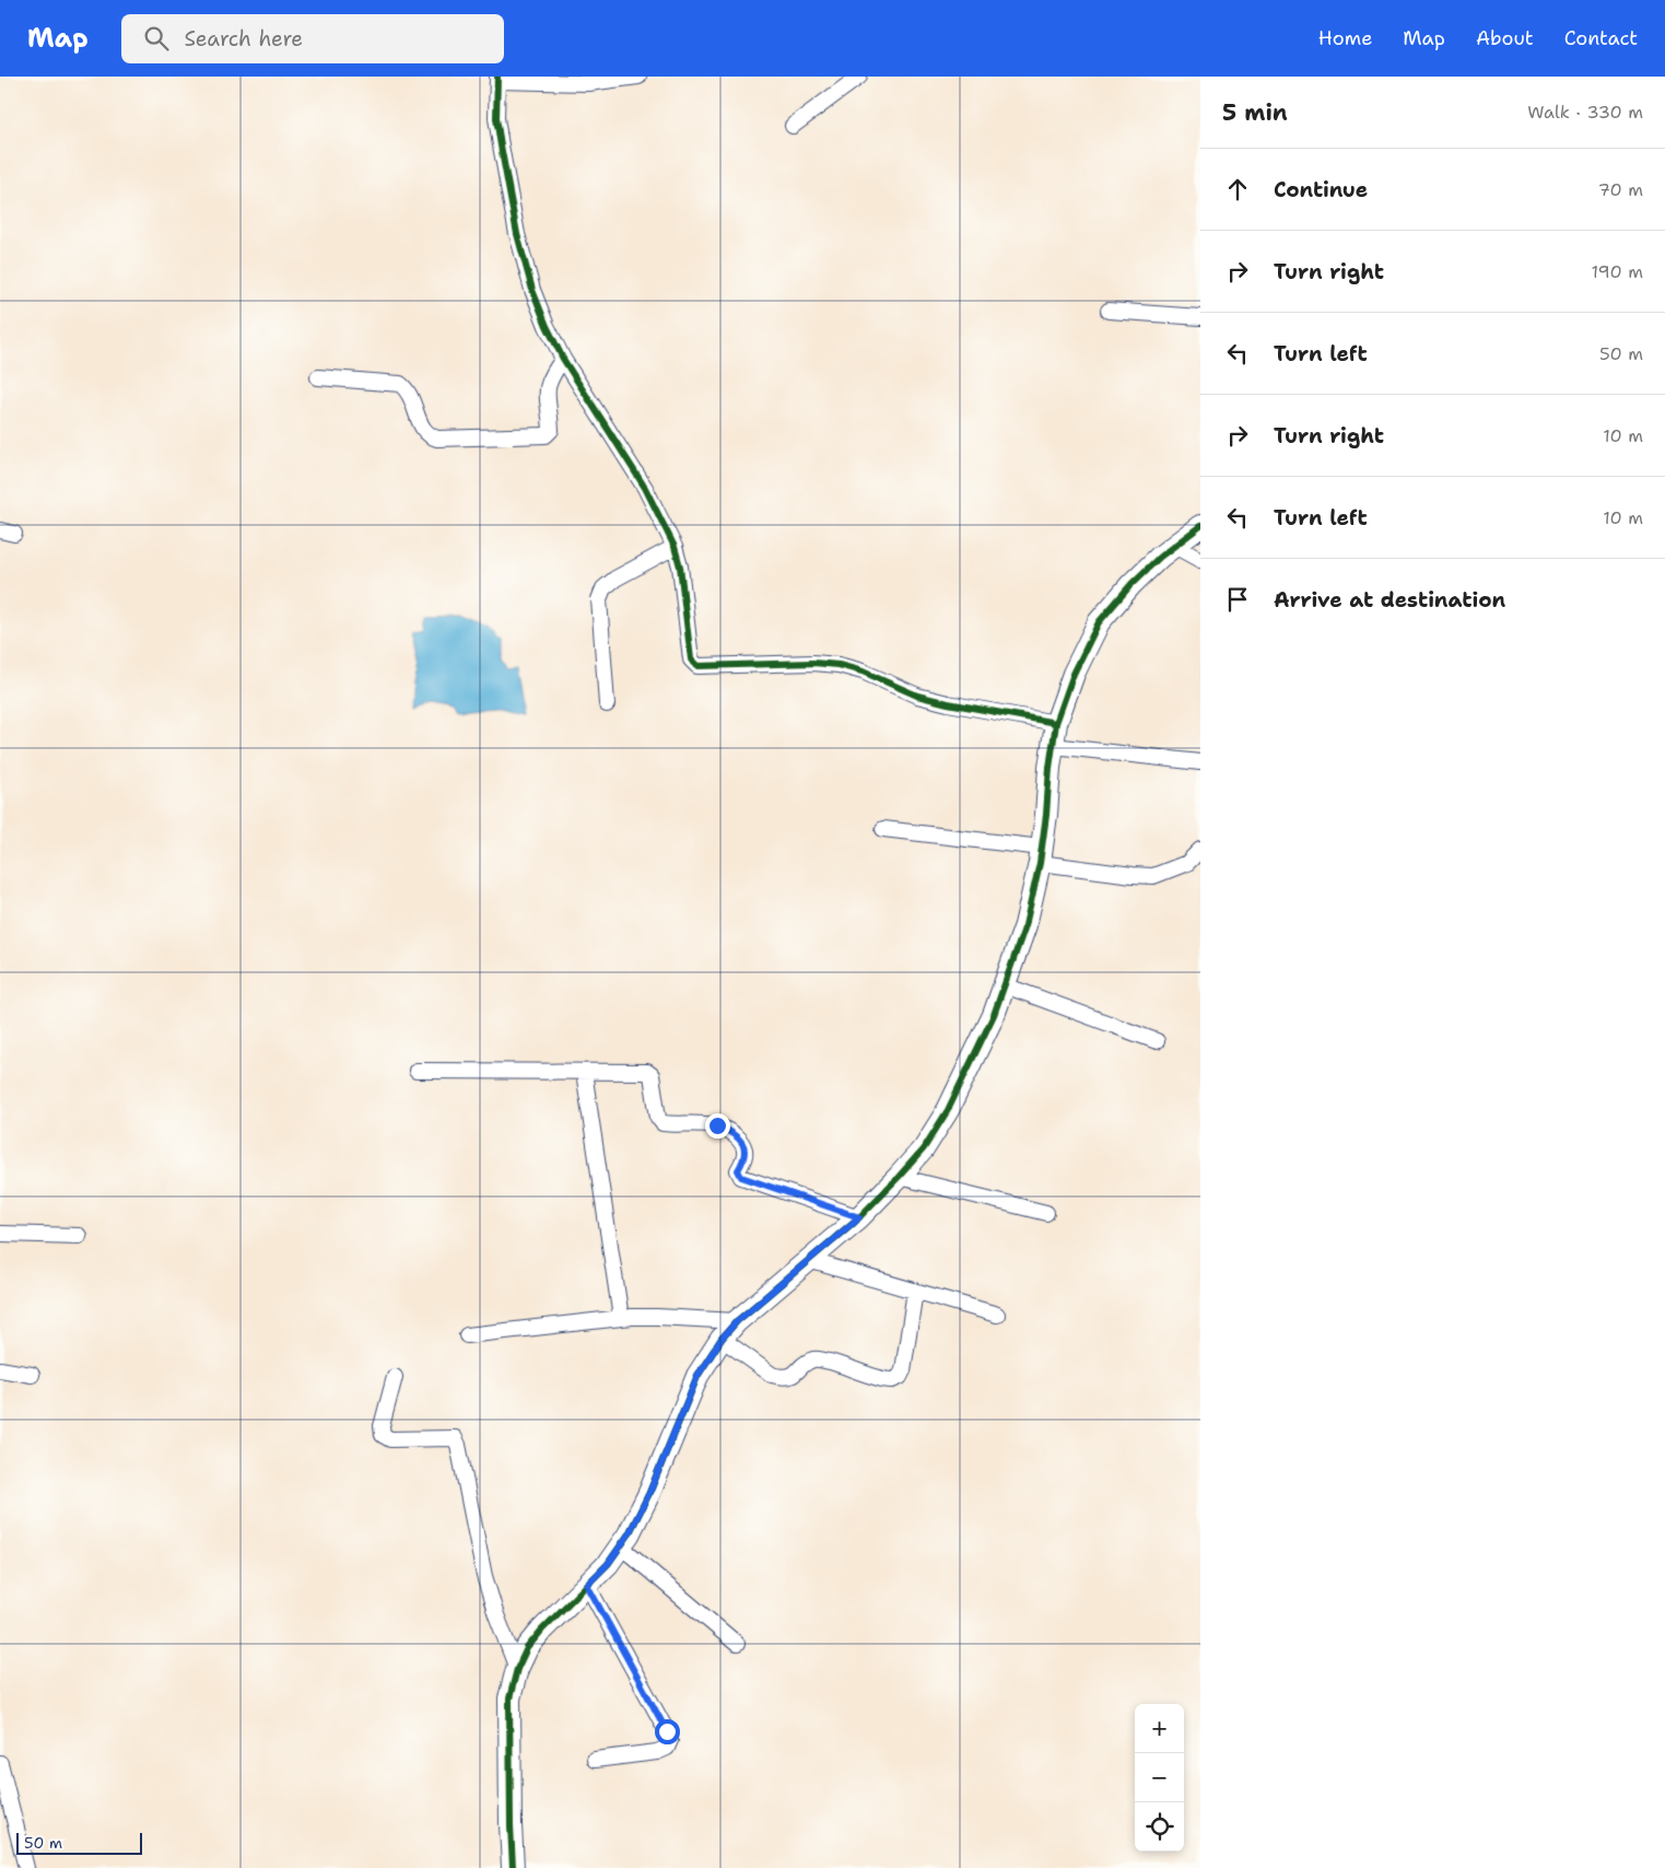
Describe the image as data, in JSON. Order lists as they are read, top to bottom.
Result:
{
  "scale_bar": "50 m",
  "page": {
    "header": "Map",
    "search": "Search here",
    "nav": [
      "Home",
      "Map",
      "About",
      "Contact"
    ],
    "heading": ["5 min", "Walk · 330 m"],
    "list": [
      ["Continue", "70 m"],
      ["Turn right", "190 m"],
      ["Turn left", "50 m"],
      ["Turn right", "10 m"],
      ["Turn left", "10 m"],
      "Arrive at destination"
    ],
    "map_buttons": ["+", "−"],
    "scale": "50 m"
  }
}
